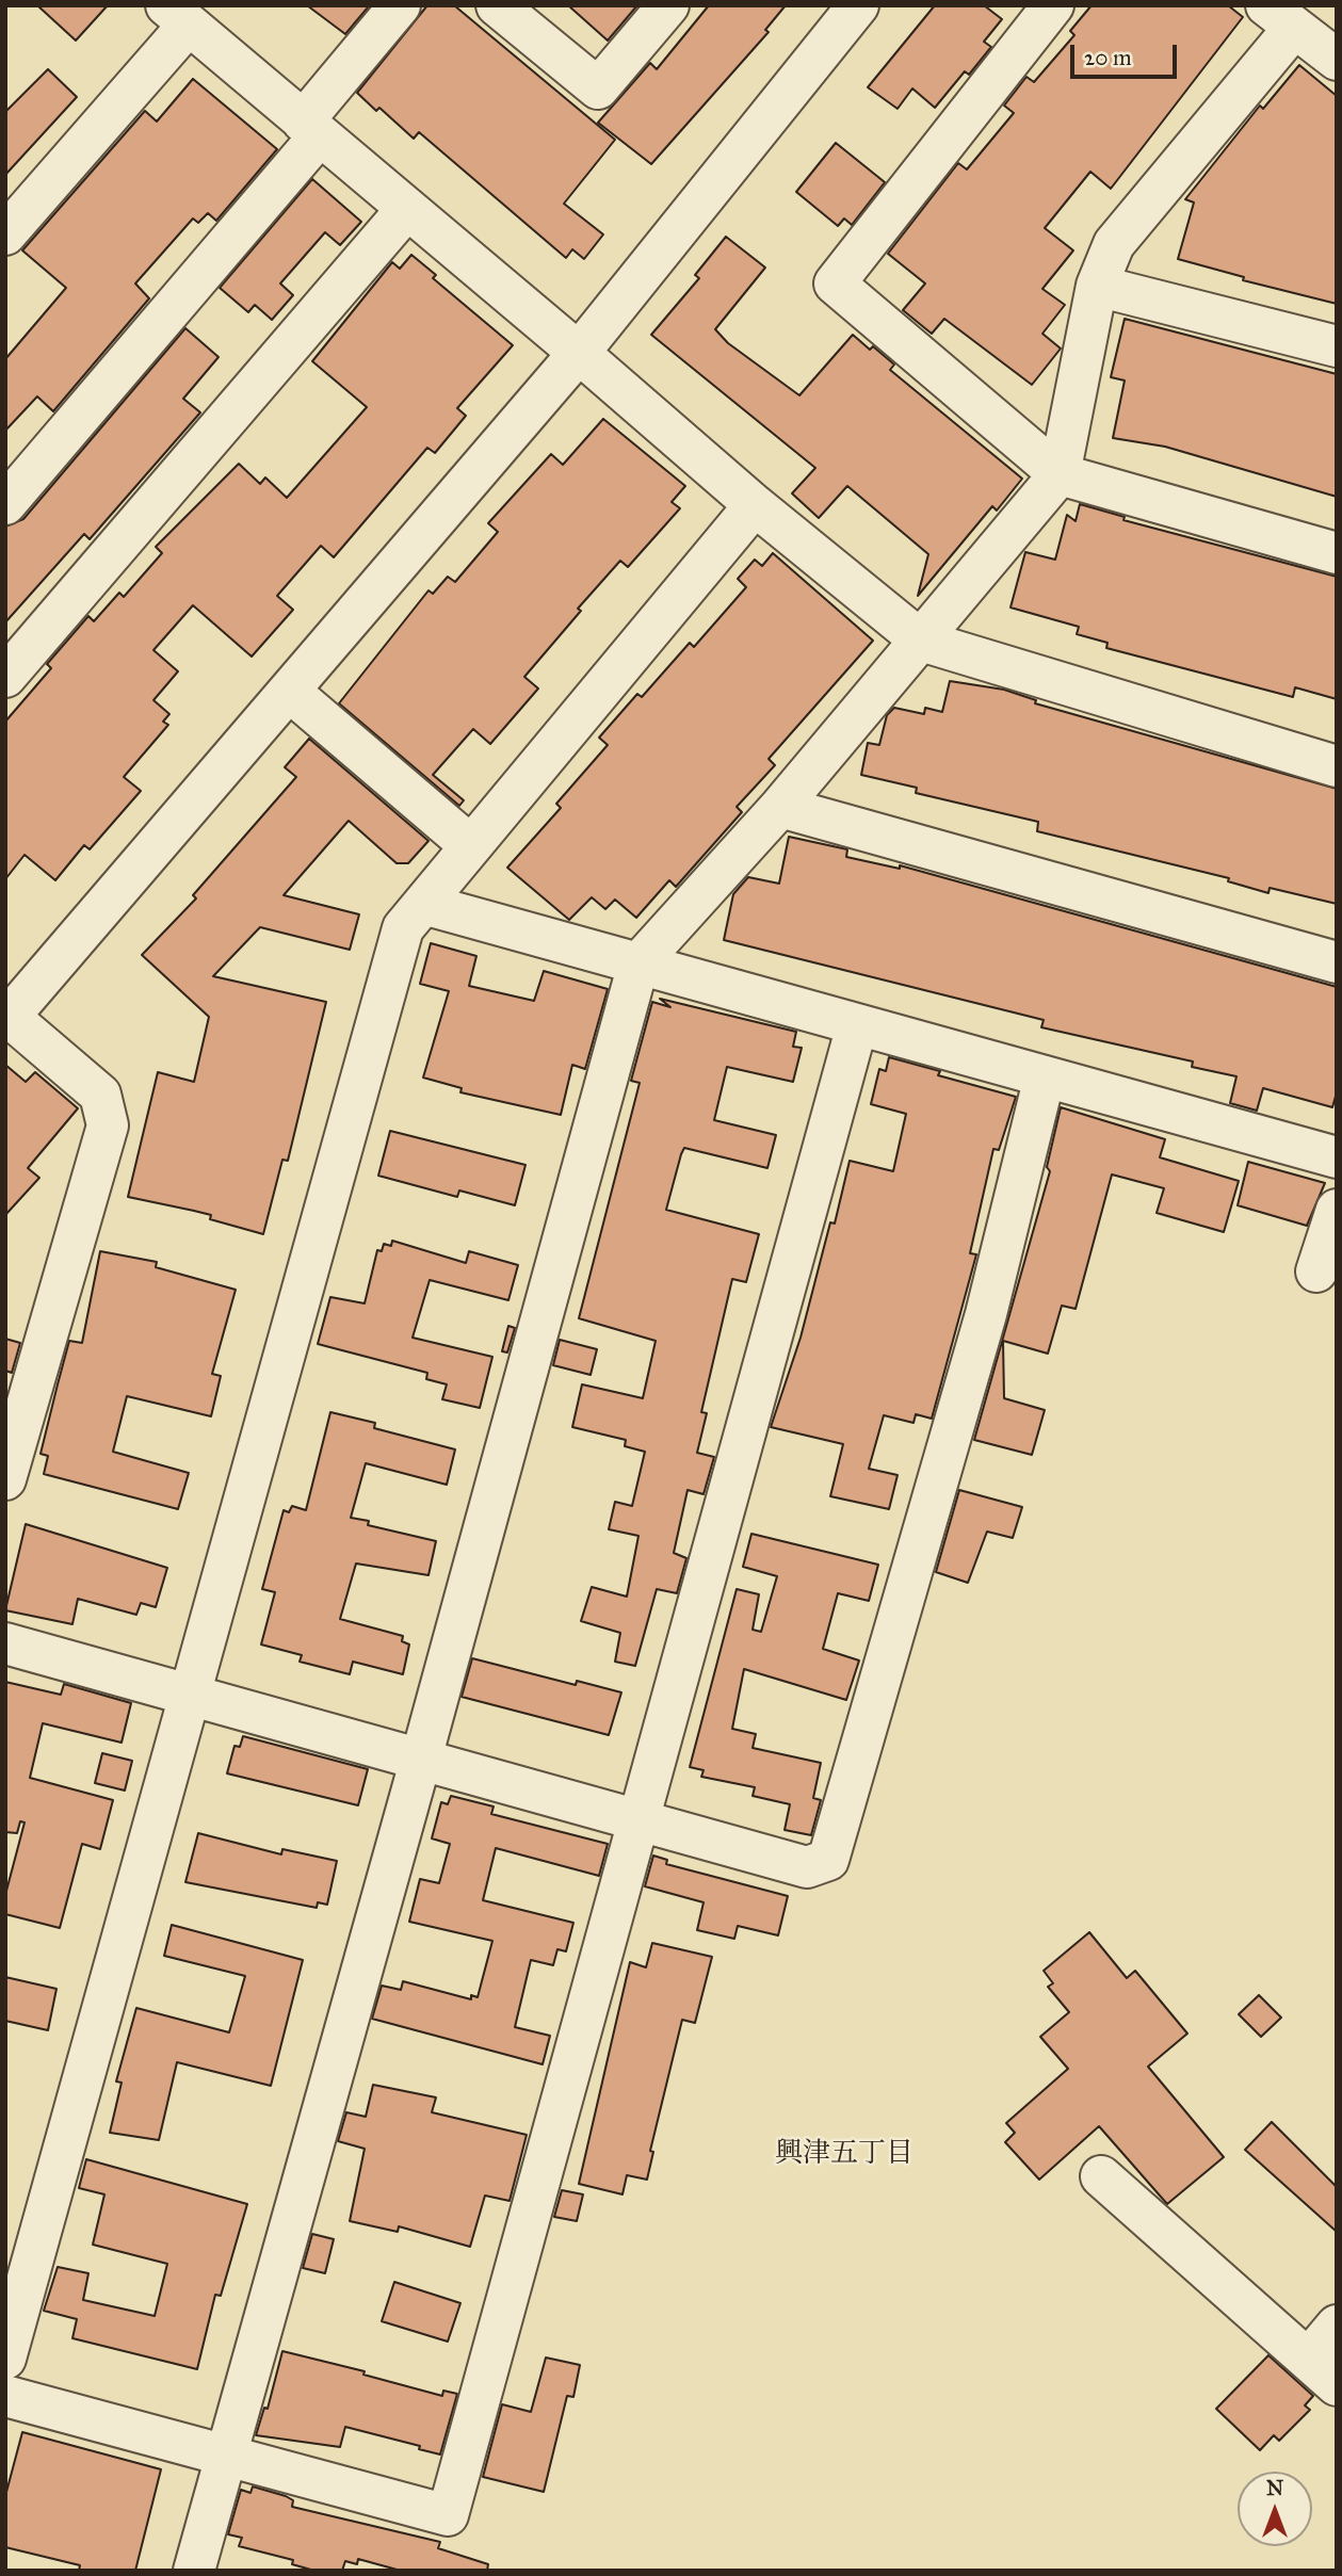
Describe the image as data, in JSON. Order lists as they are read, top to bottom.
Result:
{
  "districts": ["興津五丁目"],
  "scale_bar": "20 m",
  "north": "top"
}
